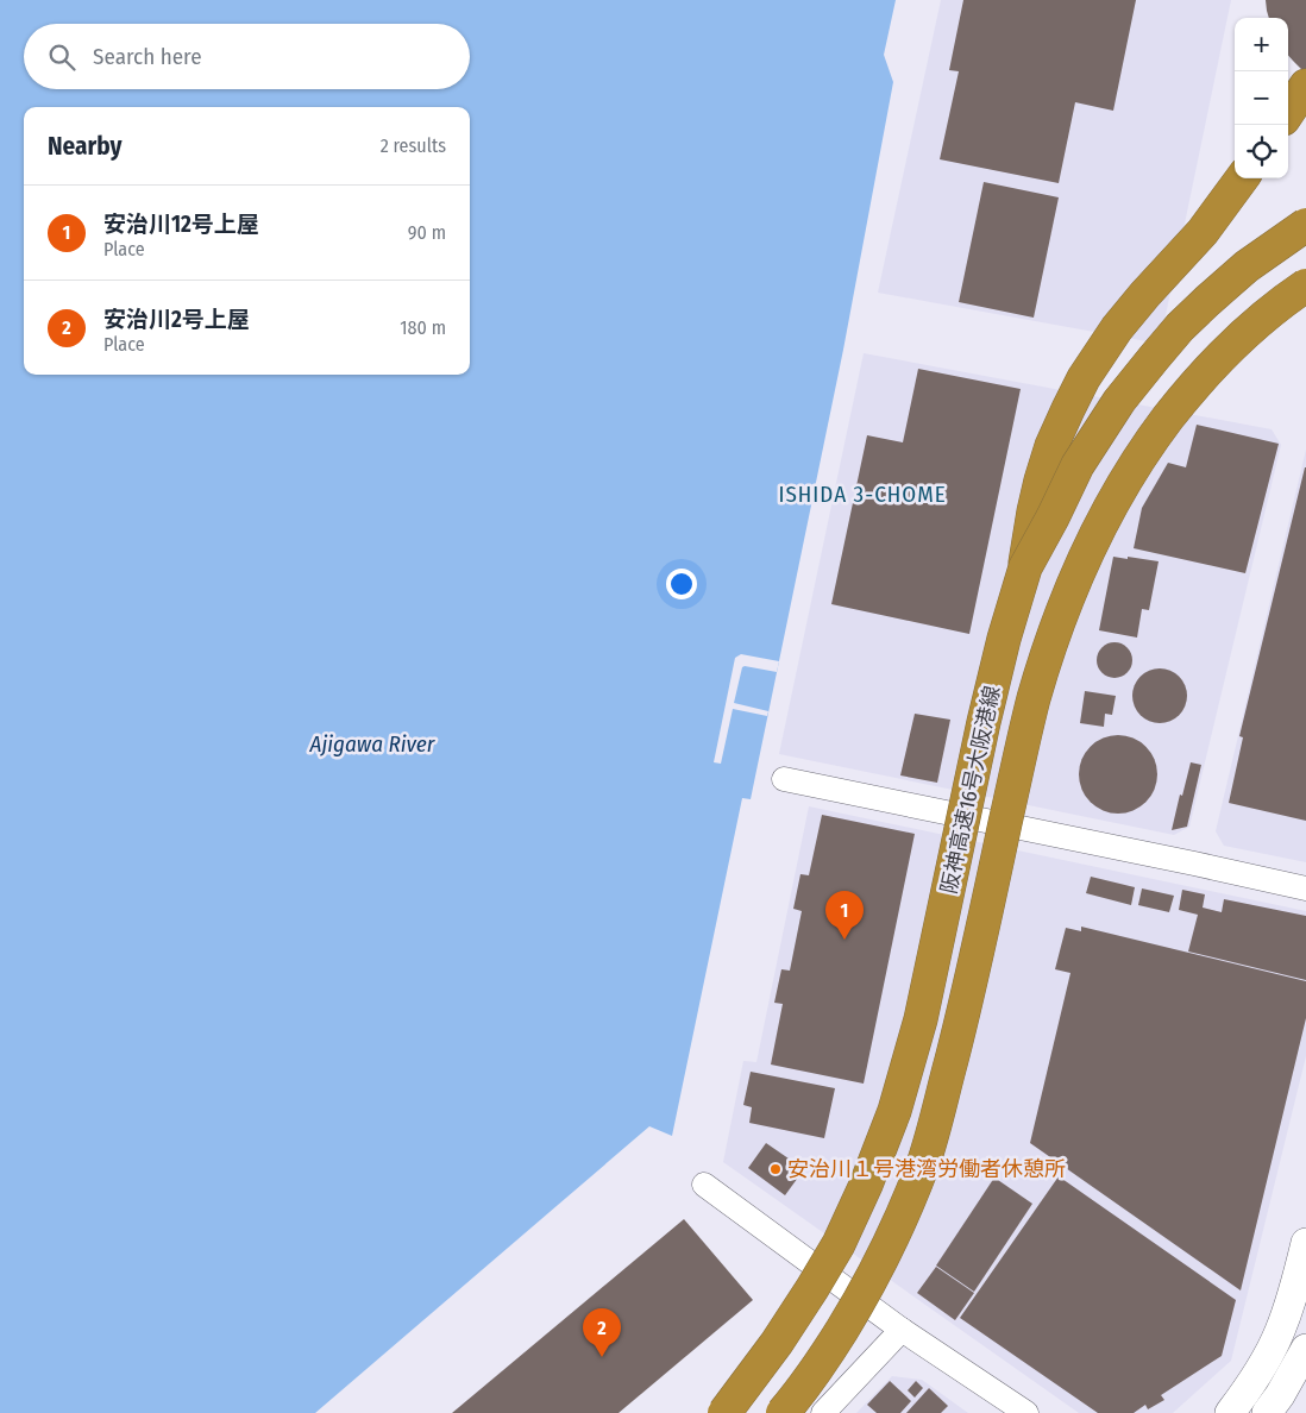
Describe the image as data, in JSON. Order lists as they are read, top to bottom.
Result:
{
  "streets": {
    "highway": ["阪神高速16号大阪港線"]
  },
  "districts": ["ISHIDA 3-CHOME"],
  "water": ["Ajigawa River"],
  "places": ["安治川１号港湾労働者休憩所"],
  "page": {
    "map_buttons": ["+", "−"],
    "search": "Search here",
    "heading": ["Nearby", "2 results"],
    "list": [
      {
        "mark": "1",
        "name": "安治川12号上屋",
        "note": "Place",
        "value": "90 m"
      },
      {
        "mark": "2",
        "name": "安治川2号上屋",
        "note": "Place",
        "value": "180 m"
      }
    ],
    "pins": ["1", "2"]
  }
}
